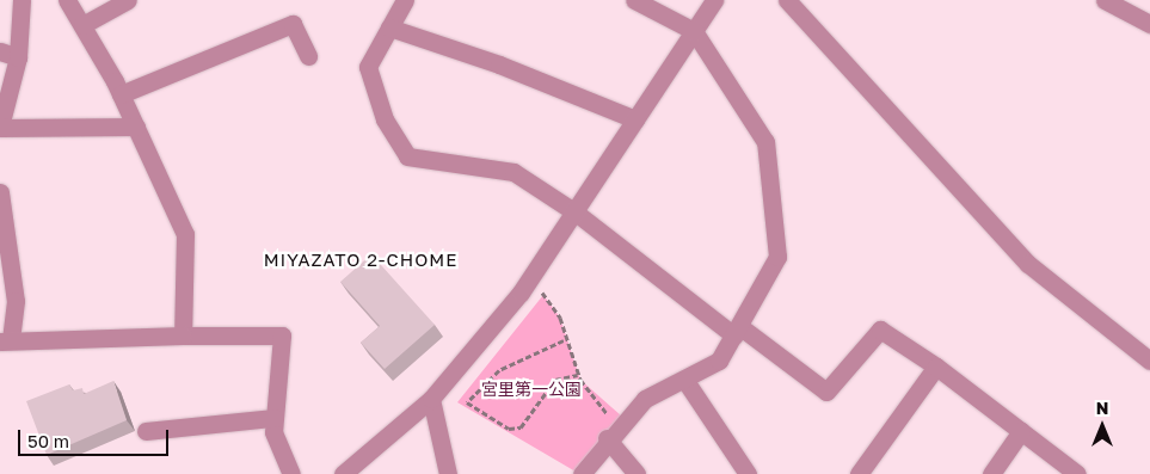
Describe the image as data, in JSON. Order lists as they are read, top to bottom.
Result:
{
  "districts": ["MIYAZATO 2-CHOME"],
  "parks": ["宮里第一公園"],
  "scale_bar": "50 m",
  "north": "top"
}
